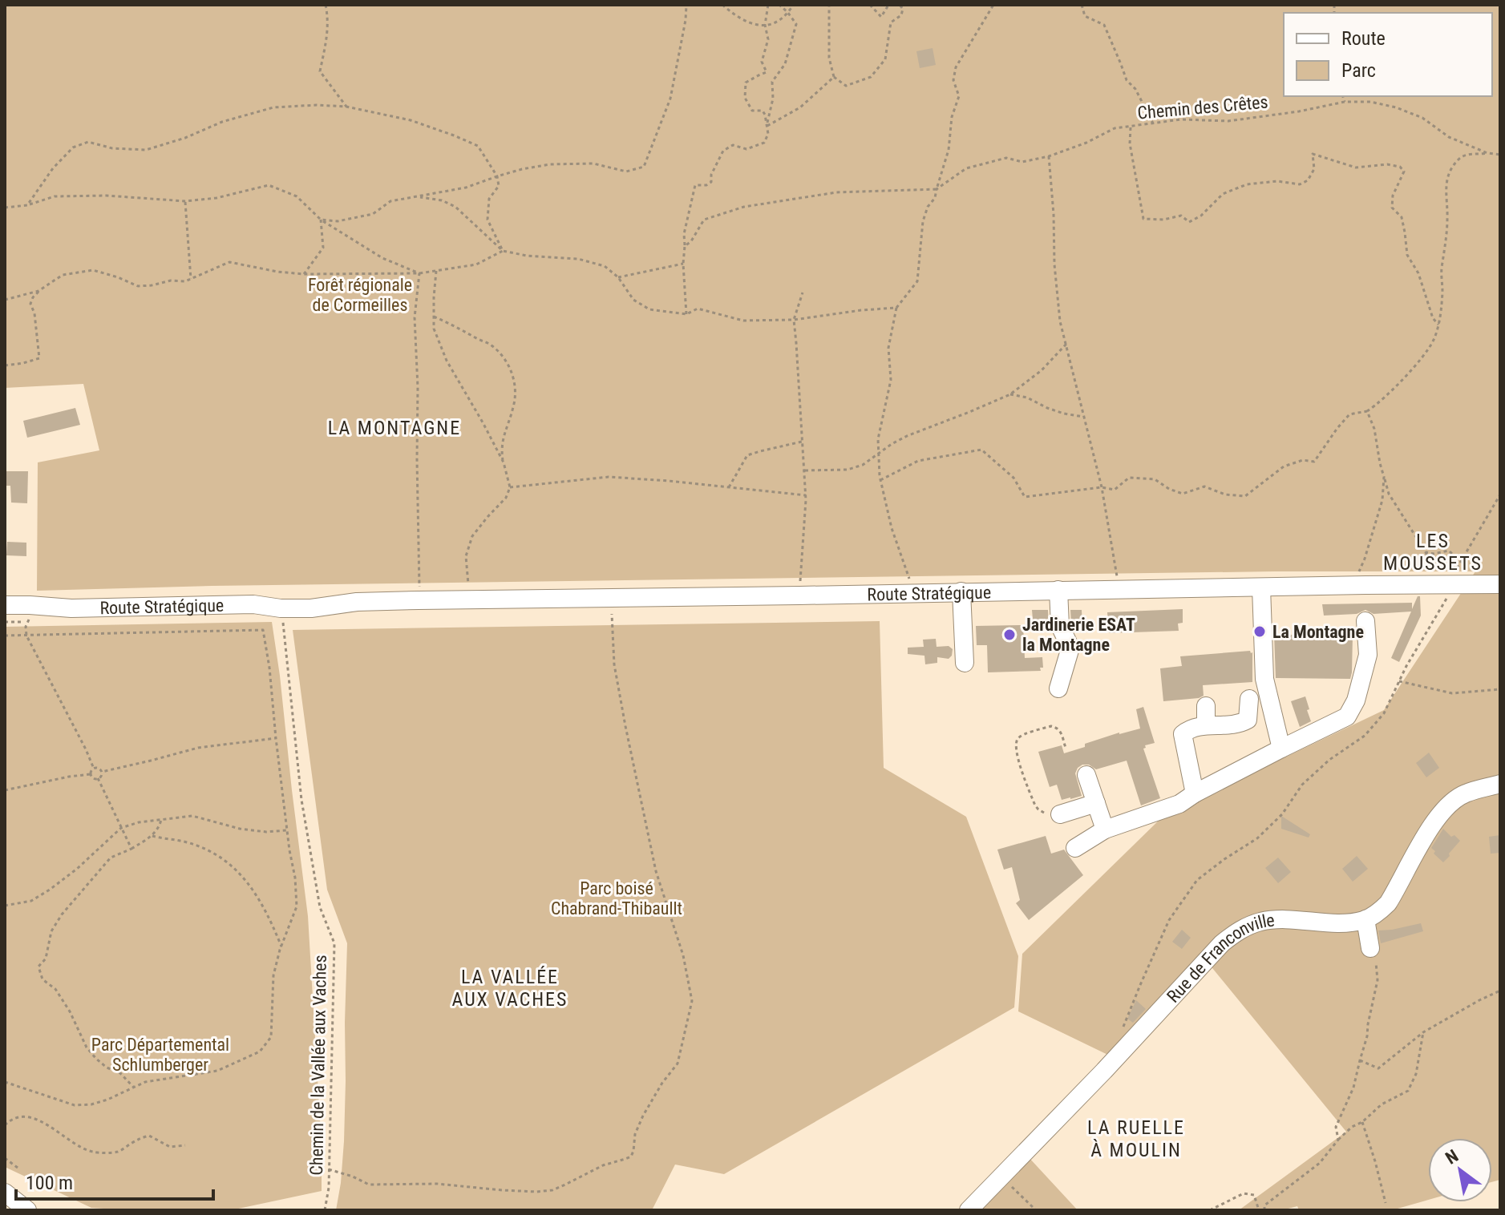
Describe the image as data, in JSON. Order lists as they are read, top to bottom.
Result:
{
  "streets": {
    "street": ["Route Stratégique", "Rue de Franconville"],
    "path": ["Chemin des Crêtes", "Chemin de la Vallée aux Vaches"]
  },
  "districts": [
    "LA MONTAGNE",
    "LES MOUSSETS",
    "LA VALLÉE AUX VACHES",
    "LA RUELLE À MOULIN"
  ],
  "parks": ["Forêt régionale de Cormeilles", "Parc boisé Chabrand-Thibaullt", "Parc Départemental Schlumberger"],
  "places": ["La Montagne", "Jardinerie ESAT la Montagne"],
  "legend": ["Route", "Parc"],
  "scale_bar": "100 m",
  "north": "top left"
}
